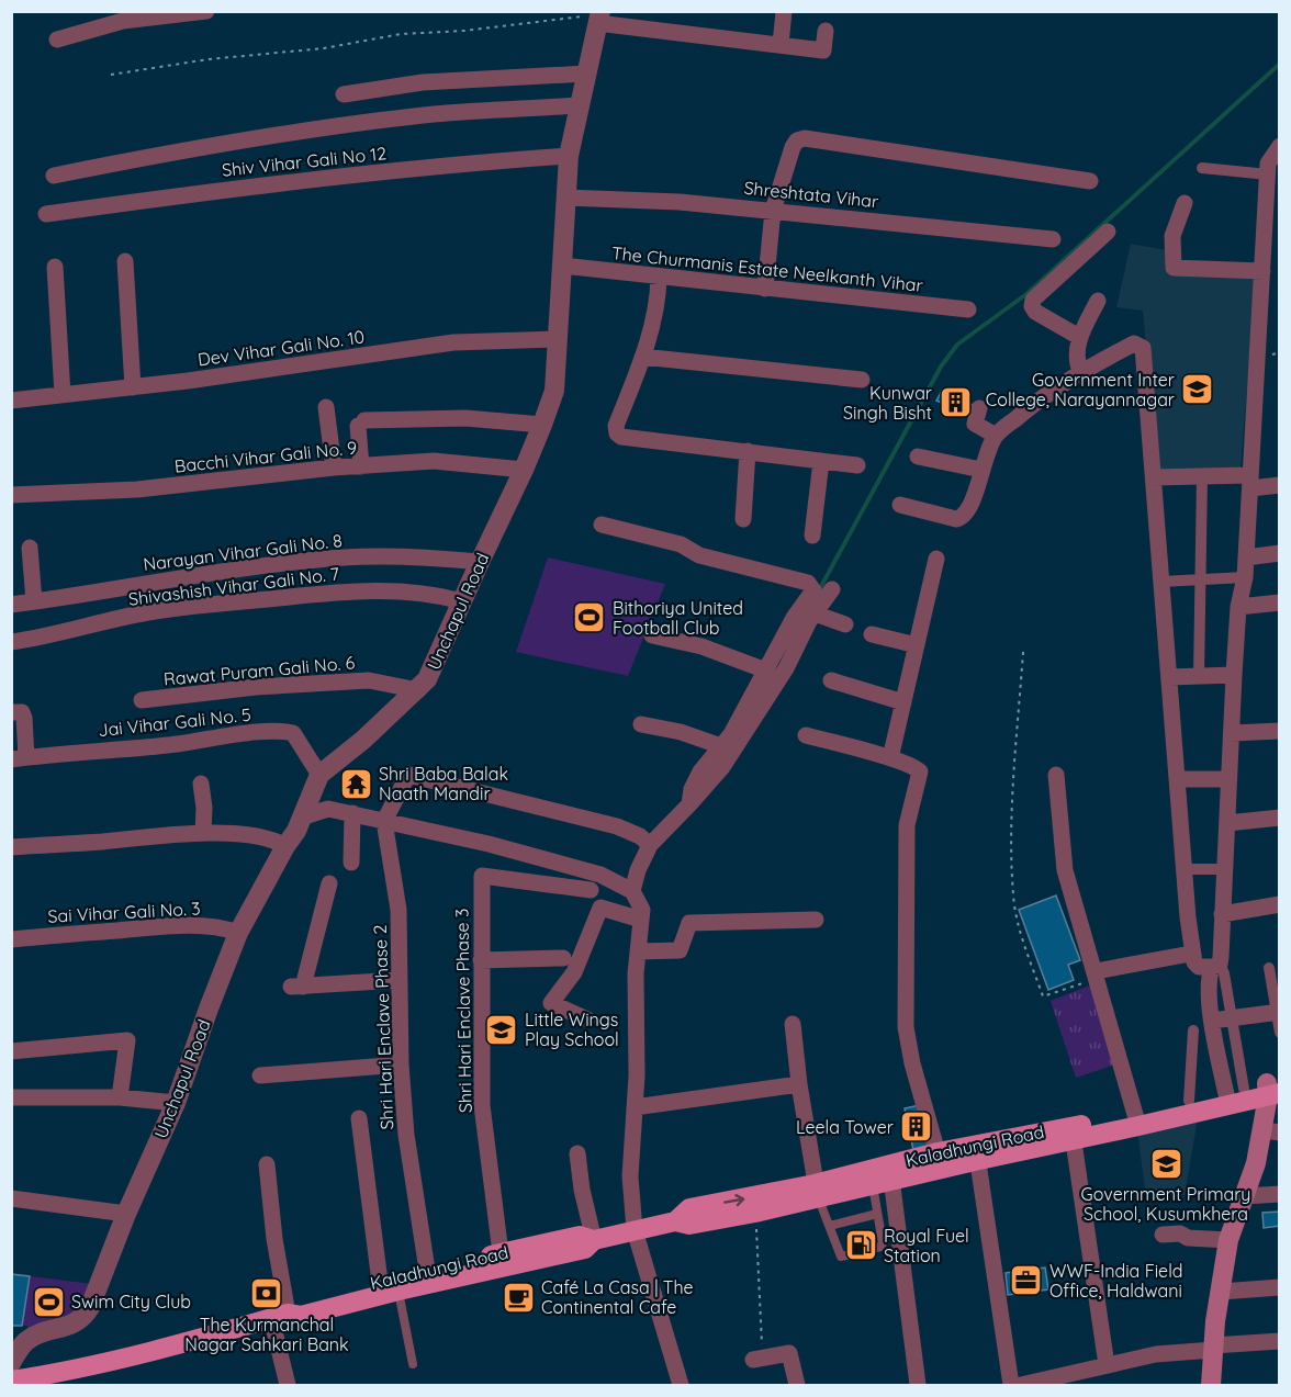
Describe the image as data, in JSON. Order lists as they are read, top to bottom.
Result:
{
  "streets": {
    "main road": ["Kaladhungi Road"],
    "street": [
      "Shiv Vihar Gali No 12",
      "Shreshtata Vihar",
      "The Churmanis Estate Neelkanth Vihar",
      "Dev Vihar Gali No. 10",
      "Bacchi Vihar Gali No. 9",
      "Narayan Vihar Gali No. 8",
      "Shivashish Vihar Gali No. 7",
      "Unchapul Road",
      "Rawat Puram Gali No. 6",
      "Jai Vihar Gali No. 5",
      "Sai Vihar Gali No. 3",
      "Shri Hari Enclave Phase 3",
      "Shri Hari Enclave Phase 2"
    ]
  },
  "crossings": [
    ["Shiv Vihar Gali No 12", "Unchapul Road"],
    ["Shreshtata Vihar", "Unchapul Road"],
    ["The Churmanis Estate Neelkanth Vihar", "Unchapul Road"],
    ["Dev Vihar Gali No. 10", "Unchapul Road"],
    ["Bacchi Vihar Gali No. 9", "Unchapul Road"],
    ["Narayan Vihar Gali No. 8", "Unchapul Road"],
    ["Shivashish Vihar Gali No. 7", "Unchapul Road"],
    ["Unchapul Road", "Rawat Puram Gali No. 6"],
    ["Unchapul Road", "Jai Vihar Gali No. 5"],
    ["Unchapul Road", "Sai Vihar Gali No. 3"],
    ["Shri Hari Enclave Phase 3", "Kaladhungi Road"],
    ["Shri Hari Enclave Phase 2", "Kaladhungi Road"]
  ],
  "places": {
    "school or university": ["Government Inter College, Narayannagar", "Little Wings Play School", "Government Primary School, Kusumkhera"],
    "building": ["Kunwar Singh Bisht", "Leela Tower"],
    "sports": ["Bithoriya United Football Club", "Swim City Club"],
    "temple": ["Shri Baba Balak Naath Mandir"],
    "fuel station": ["Royal Fuel Station"],
    "office": ["WWF-India Field Office, Haldwani"],
    "bank": ["The Kurmanchal Nagar Sahkari Bank"],
    "cafe": ["Café La Casa | The Continental Cafe"]
  }
}
